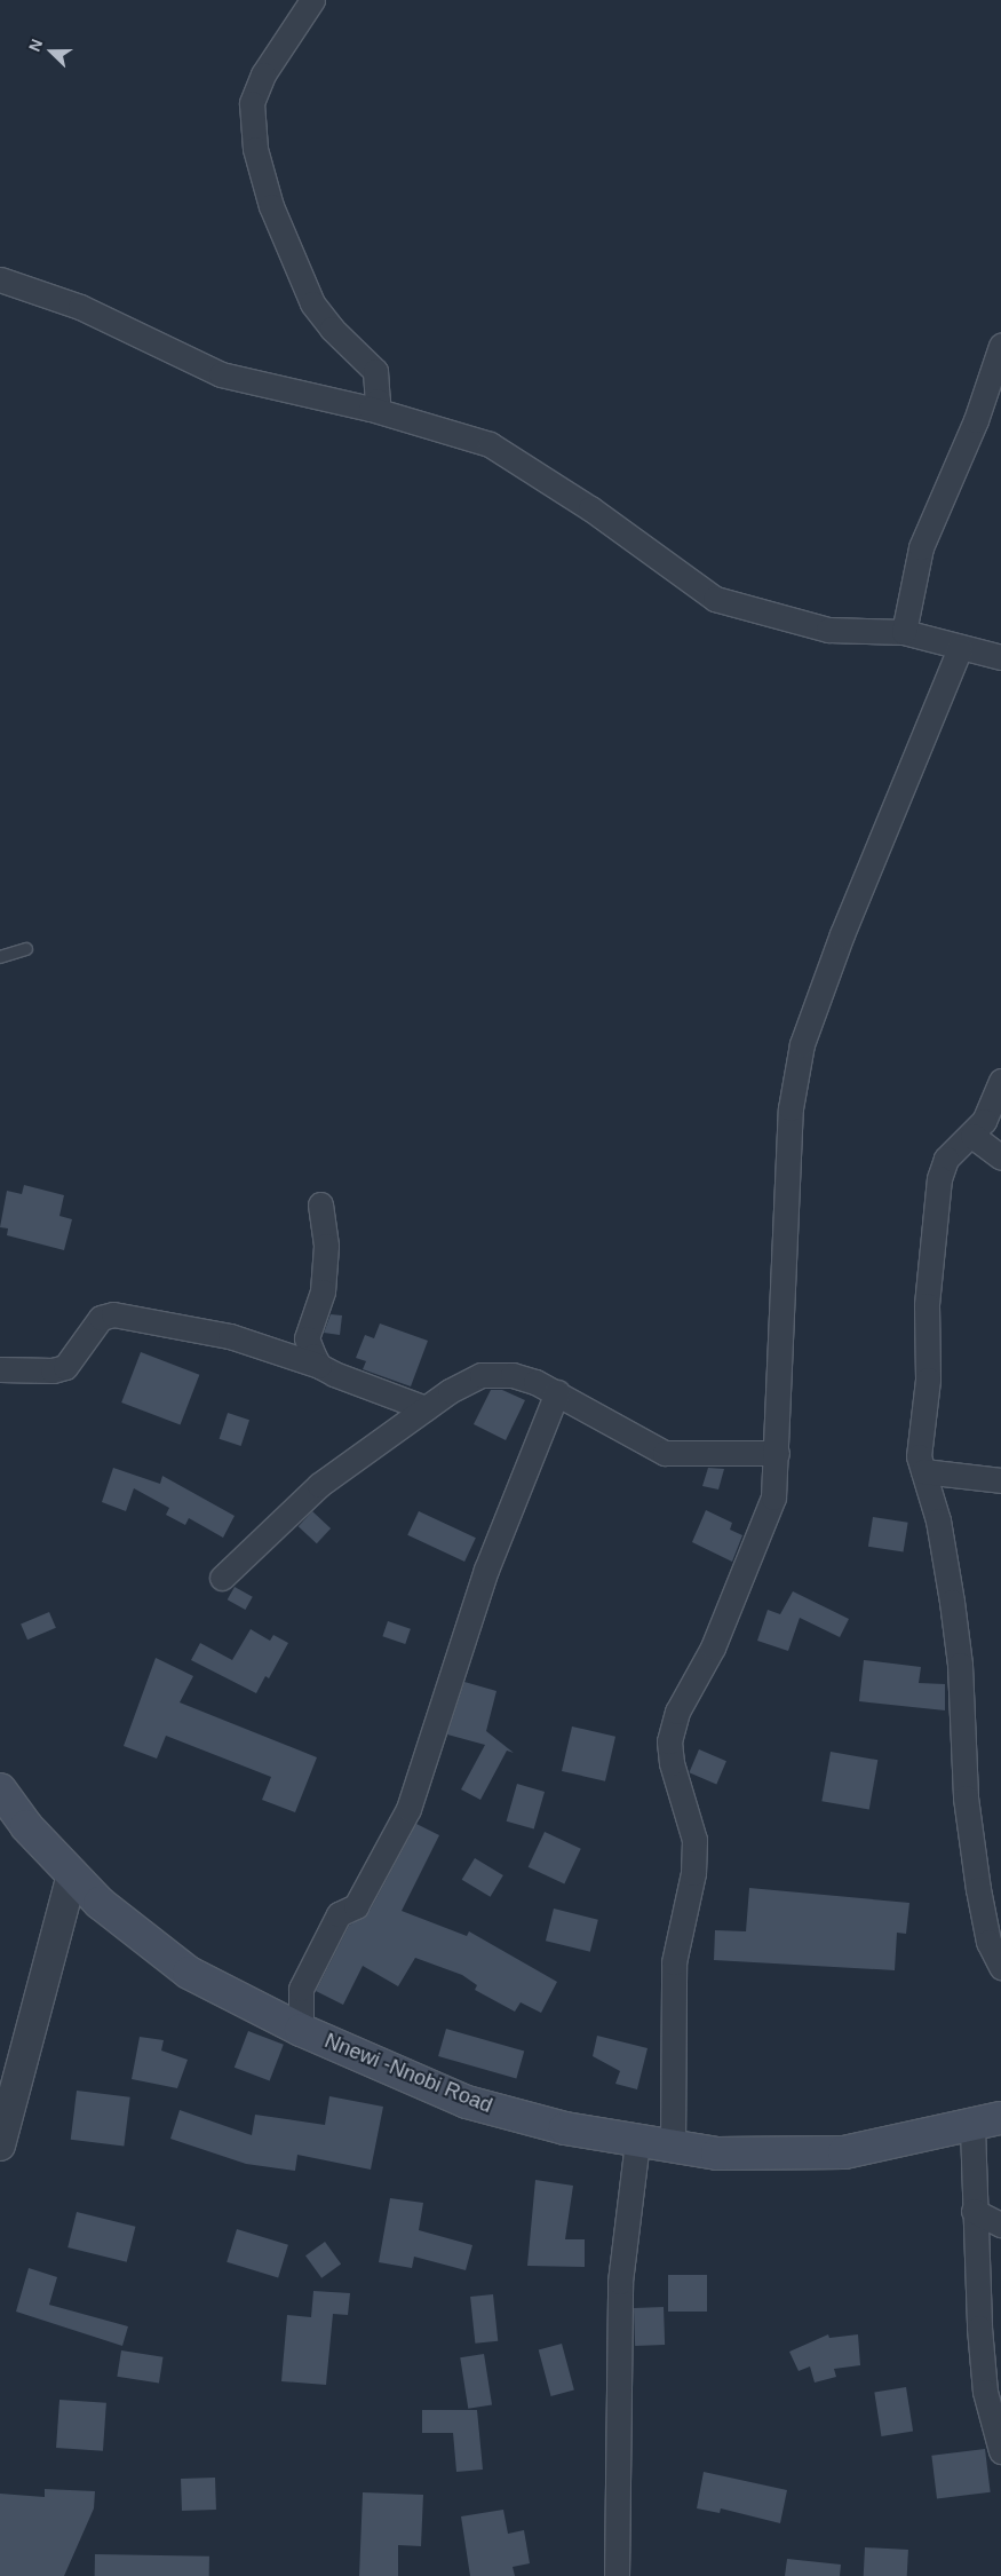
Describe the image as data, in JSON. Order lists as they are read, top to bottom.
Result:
{
  "streets": {
    "main road": ["Nnewi -Nnobi Road"]
  },
  "north": "left"
}
